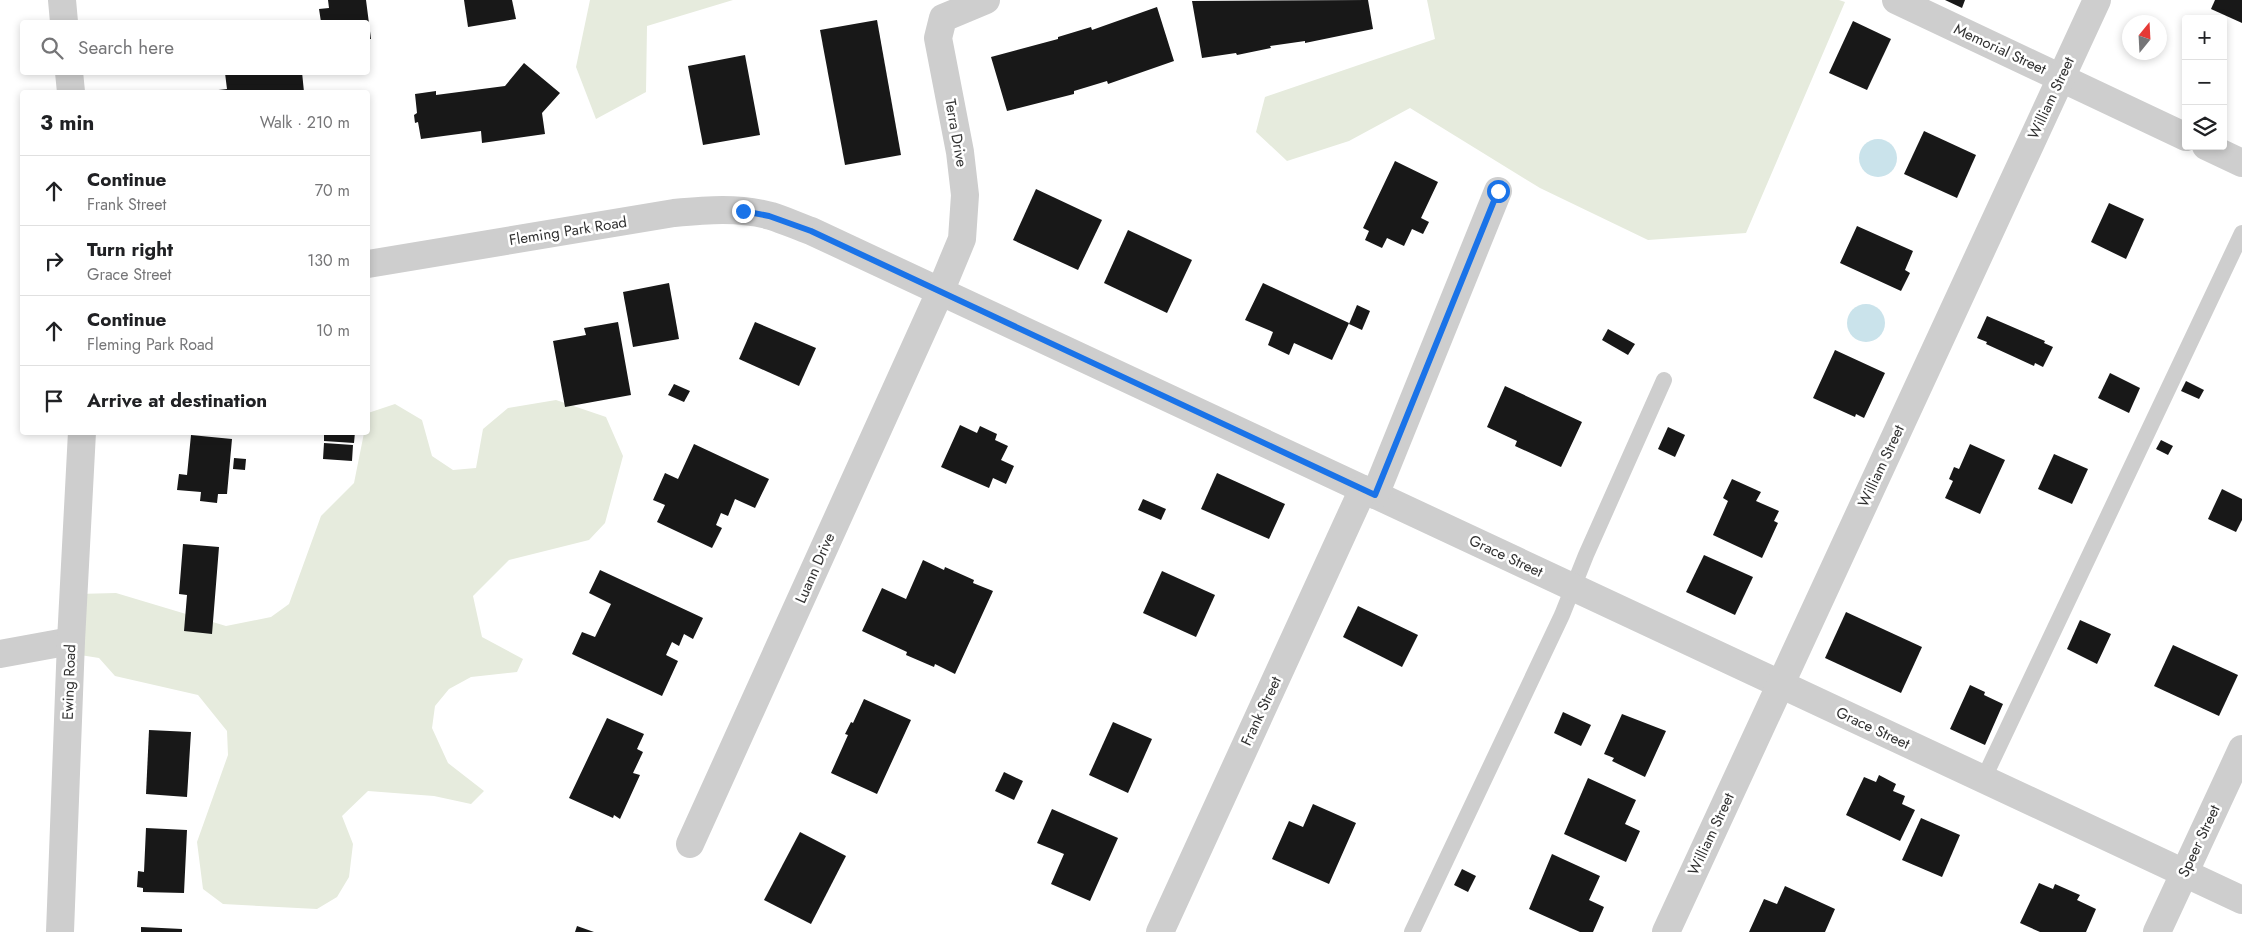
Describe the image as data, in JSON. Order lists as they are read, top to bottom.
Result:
{
  "streets": {
    "street": [
      "Memorial Street",
      "William Street",
      "Terra Drive",
      "Fleming Park Road",
      "Grace Street",
      "Luann Drive",
      "Ewing Road",
      "Frank Street",
      "Speer Street"
    ]
  },
  "crossings": [
    ["Memorial Street", "William Street"],
    ["William Street", "Grace Street"],
    ["Terra Drive", "Grace Street"],
    ["Terra Drive", "Luann Drive"],
    ["Fleming Park Road", "Grace Street"],
    ["Grace Street", "Luann Drive"],
    ["Grace Street", "Frank Street"],
    ["Grace Street", "Speer Street"]
  ],
  "north": "top",
  "page": {
    "map_buttons": ["+", "−"],
    "search": "Search here",
    "heading": ["3 min", "Walk · 210 m"],
    "list": [
      ["Continue", "Frank Street", "70 m"],
      ["Turn right", "Grace Street", "130 m"],
      ["Continue", "Fleming Park Road", "10 m"],
      "Arrive at destination"
    ]
  }
}
